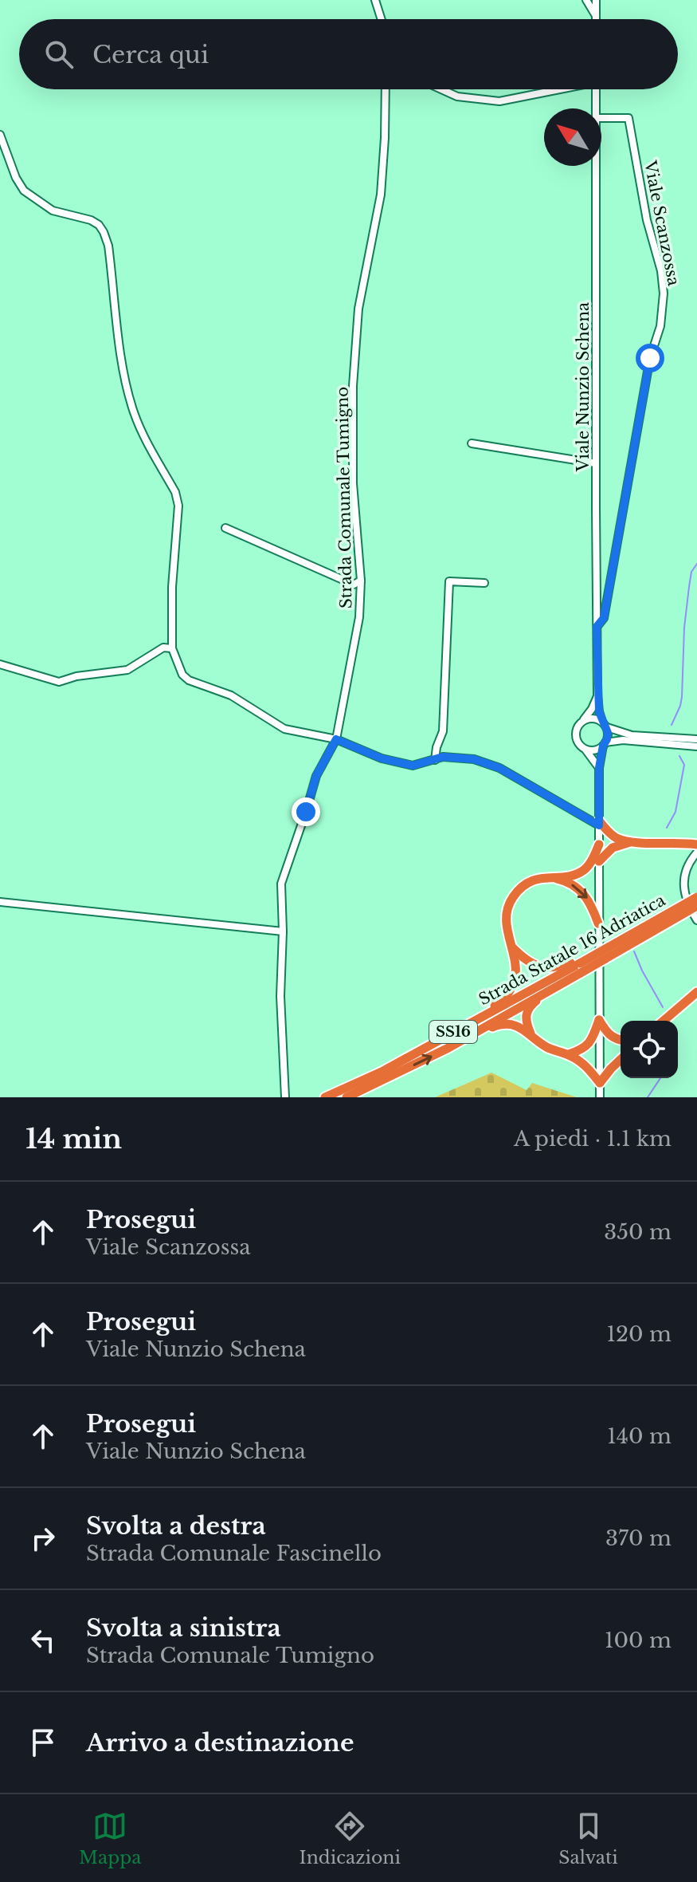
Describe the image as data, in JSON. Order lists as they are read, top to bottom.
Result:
{
  "streets": {
    "highway": ["Strada Statale 16 Adriatica", "SS16"],
    "street": ["Viale Scanzossa", "Viale Nunzio Schena", "Strada Comunale Tumigno"]
  },
  "crossings": [
    ["Viale Scanzossa", "Viale Nunzio Schena"]
  ],
  "north": "top left",
  "page": {
    "search": "Cerca qui",
    "heading": ["14 min", "A piedi · 1.1 km"],
    "list": [
      ["Prosegui", "Viale Scanzossa", "350 m"],
      ["Prosegui", "Viale Nunzio Schena", "120 m"],
      ["Prosegui", "Viale Nunzio Schena", "140 m"],
      ["Svolta a destra", "Strada Comunale Fascinello", "370 m"],
      ["Svolta a sinistra", "Strada Comunale Tumigno", "100 m"],
      "Arrivo a destinazione"
    ],
    "nav": ["Mappa", "Indicazioni", "Salvati"]
  }
}
